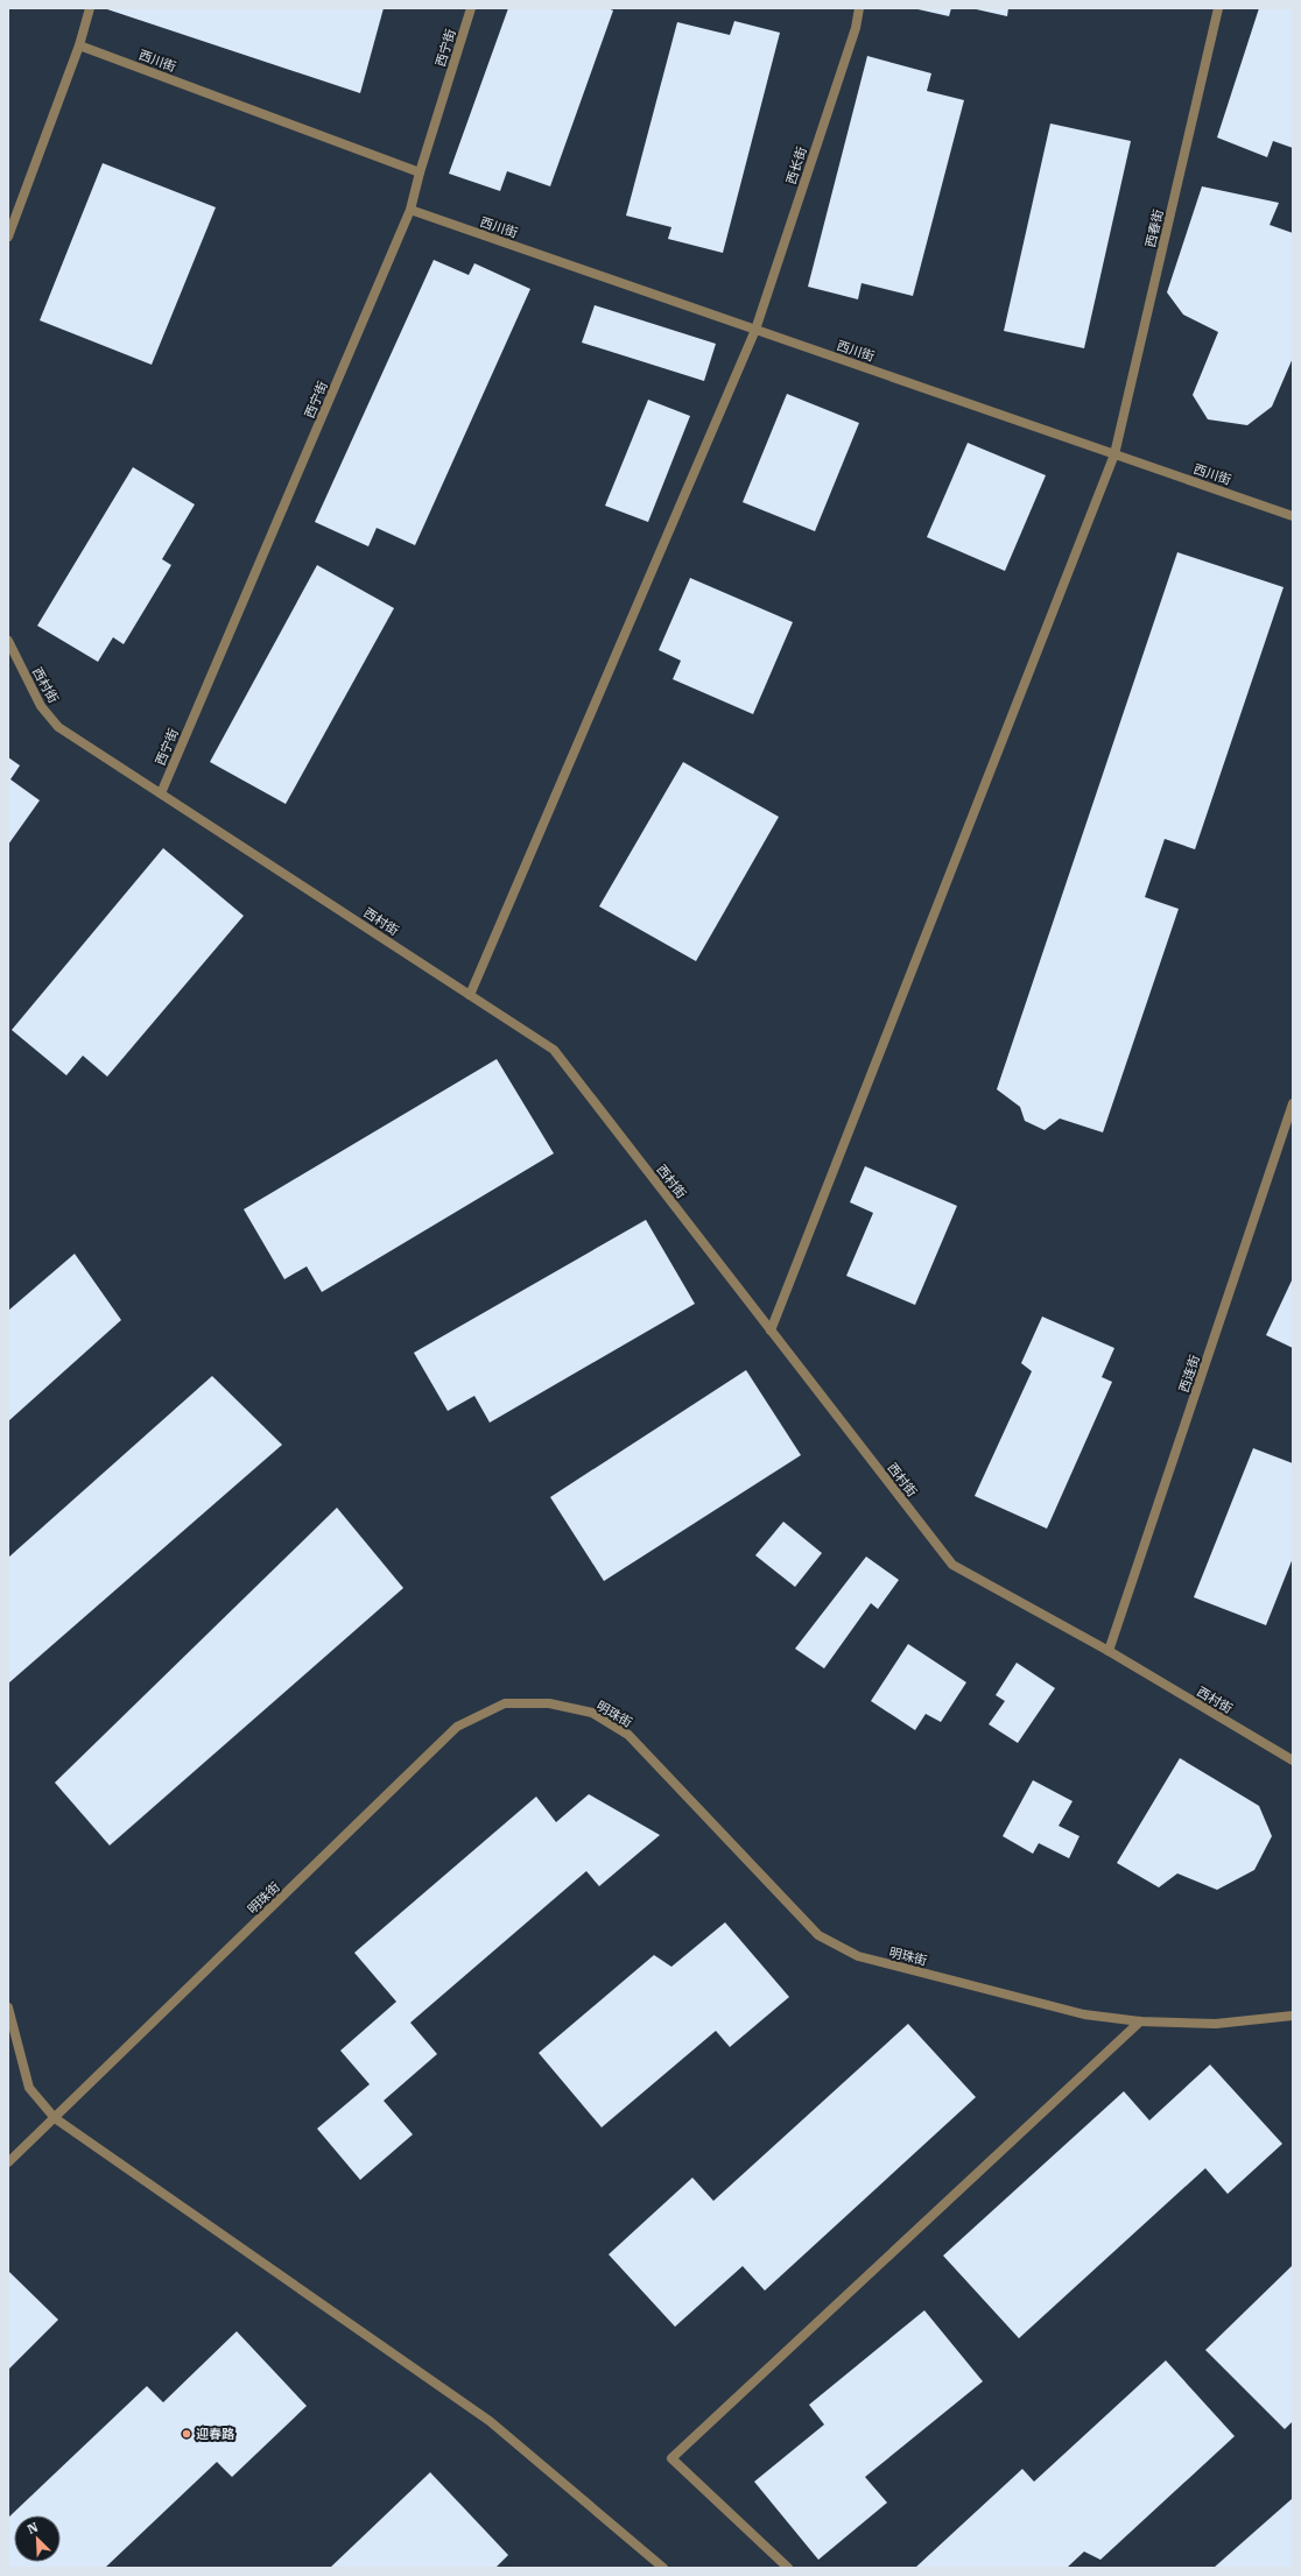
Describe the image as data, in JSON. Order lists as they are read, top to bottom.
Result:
{
  "streets": {
    "street": [
      "西宁街",
      "西川街",
      "西长街",
      "西春街",
      "西村街",
      "西连街",
      "明珠街"
    ]
  },
  "crossings": [
    ["西宁街", "西川街"],
    ["西宁街", "西村街"],
    ["西川街", "西长街"],
    ["西川街", "西春街"],
    ["西长街", "西村街"],
    ["西春街", "西村街"],
    ["西村街", "西连街"]
  ],
  "places": ["迎春路"],
  "north": "top left"
}
